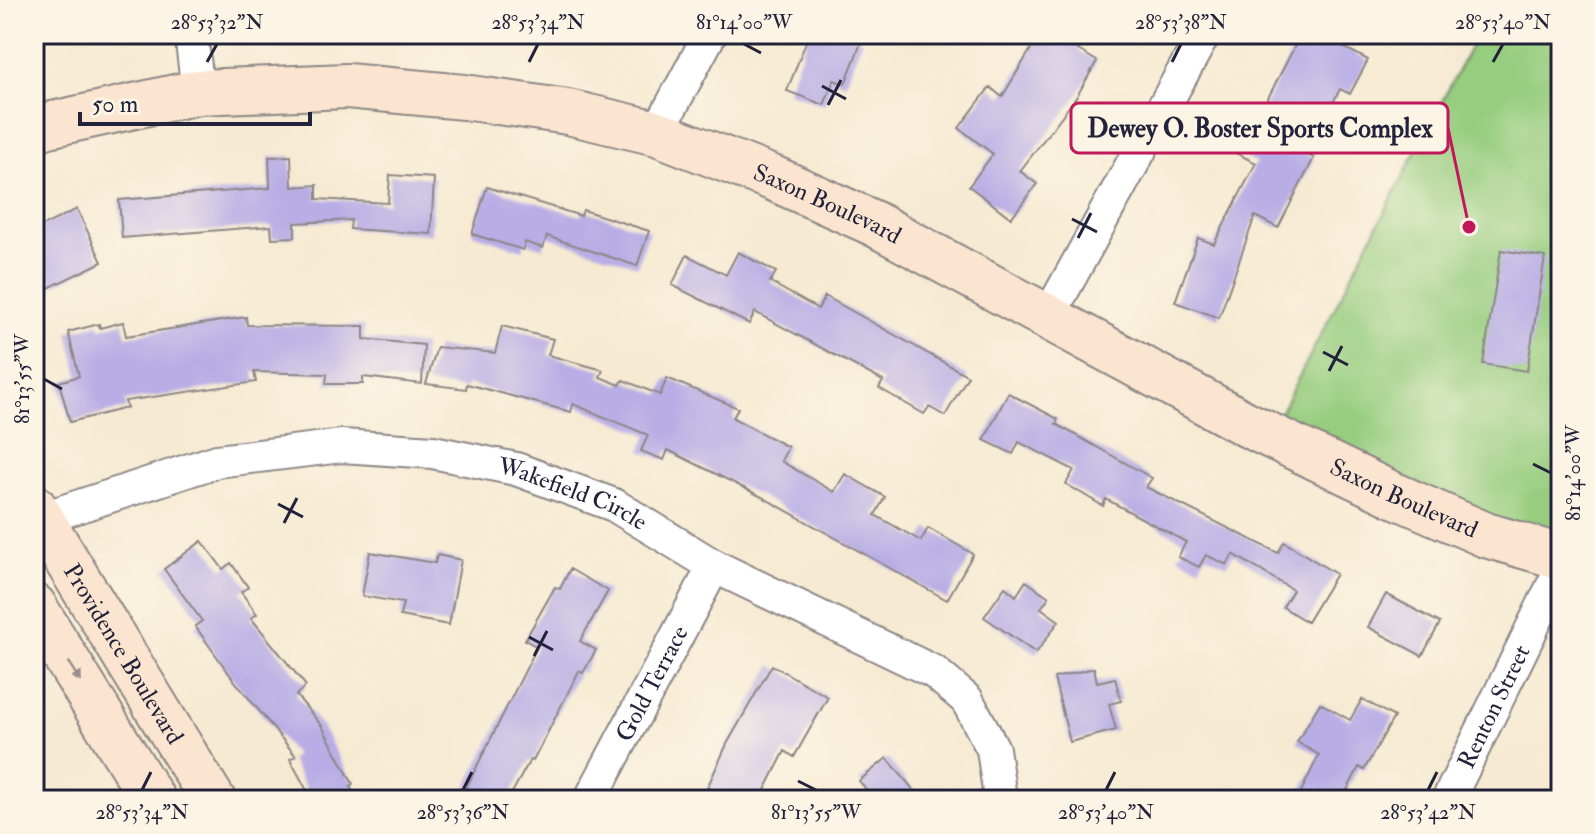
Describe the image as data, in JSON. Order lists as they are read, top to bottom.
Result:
{
  "streets": {
    "main road": ["Saxon Boulevard", "Providence Boulevard"],
    "street": ["Wakefield Circle", "Gold Terrace", "Renton Street"]
  },
  "crossings": [
    ["Wakefield Circle", "Providence Boulevard"],
    ["Wakefield Circle", "Gold Terrace"]
  ],
  "places": ["Dewey O. Boster Sports Complex"],
  "scale_bar": "50 m",
  "coordinates": [
    "28°53'32\"N",
    "28°53'34\"N",
    "81°14'00\"W",
    "28°53'38\"N",
    "28°53'40\"N",
    "81°13'55\"W",
    "28°53'36\"N",
    "28°53'42\"N"
  ]
}
